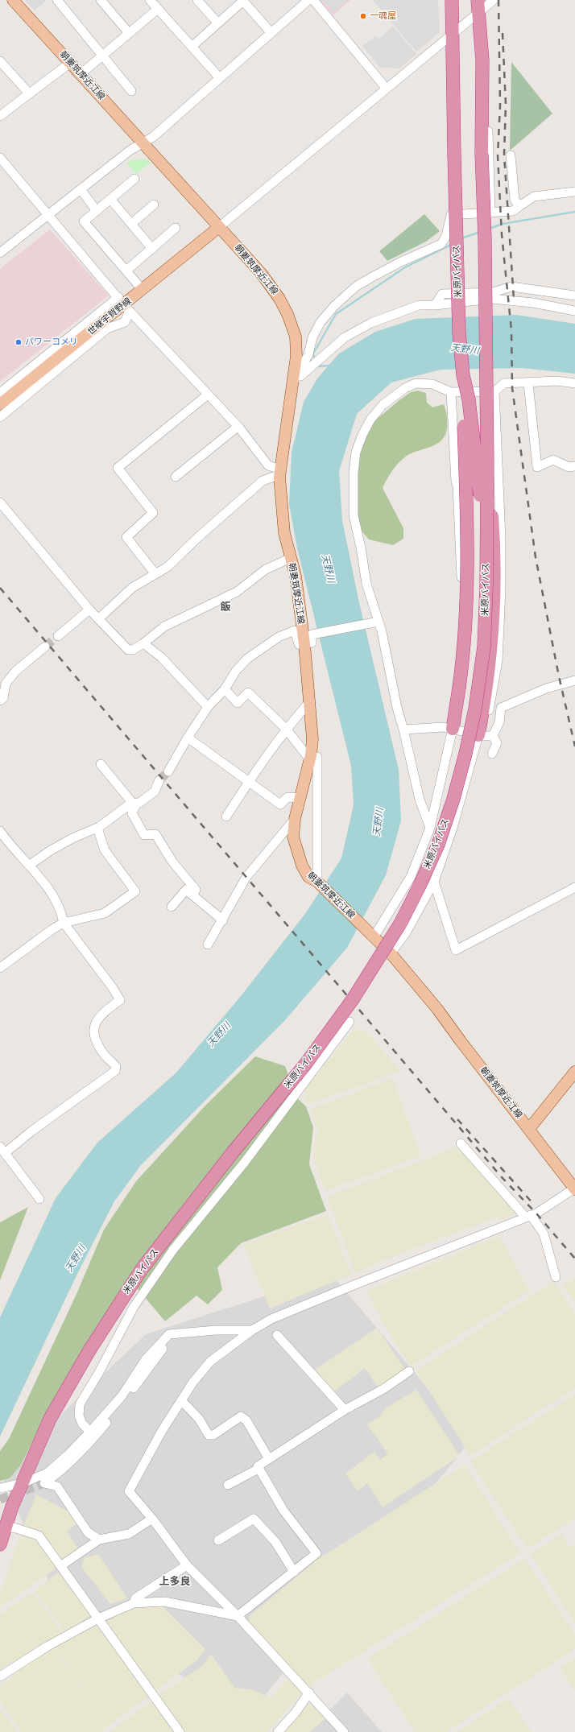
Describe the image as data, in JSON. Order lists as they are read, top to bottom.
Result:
{
  "streets": {
    "highway": ["米原バイパス"],
    "main road": ["朝妻筑摩近江線", "世継宇賀野線"]
  },
  "crossings": [
    ["朝妻筑摩近江線", "世継宇賀野線"]
  ],
  "districts": ["飯", "上多良"],
  "water": ["天野川"],
  "places": ["一魂屋", "パワーコメリ"]
}
